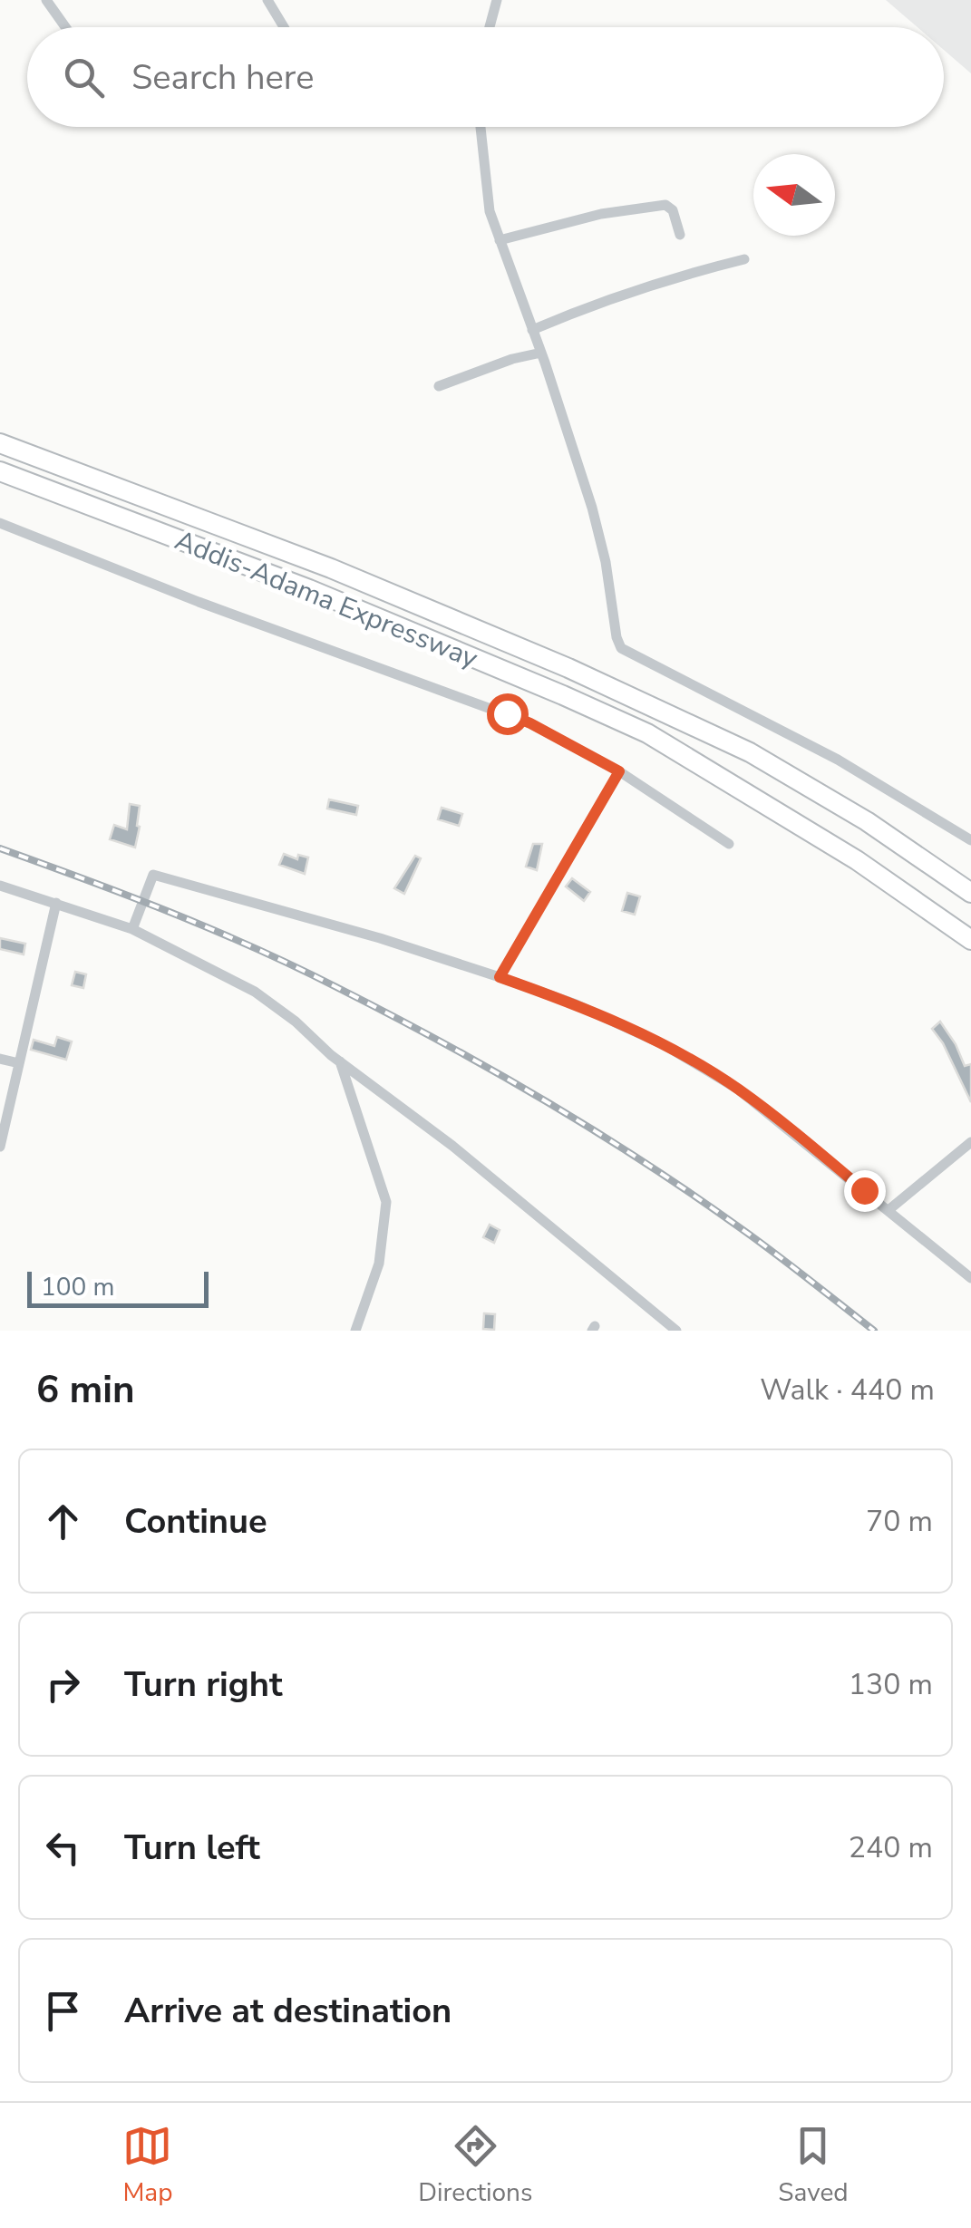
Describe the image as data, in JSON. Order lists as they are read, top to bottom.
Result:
{
  "streets": {
    "highway": ["Addis-Adama Expressway"]
  },
  "scale_bar": "100 m",
  "north": "left",
  "page": {
    "search": "Search here",
    "scale": "100 m",
    "heading": ["6 min", "Walk · 440 m"],
    "list": [
      ["Continue", "70 m"],
      ["Turn right", "130 m"],
      ["Turn left", "240 m"],
      "Arrive at destination"
    ],
    "nav": ["Map", "Directions", "Saved"]
  }
}
